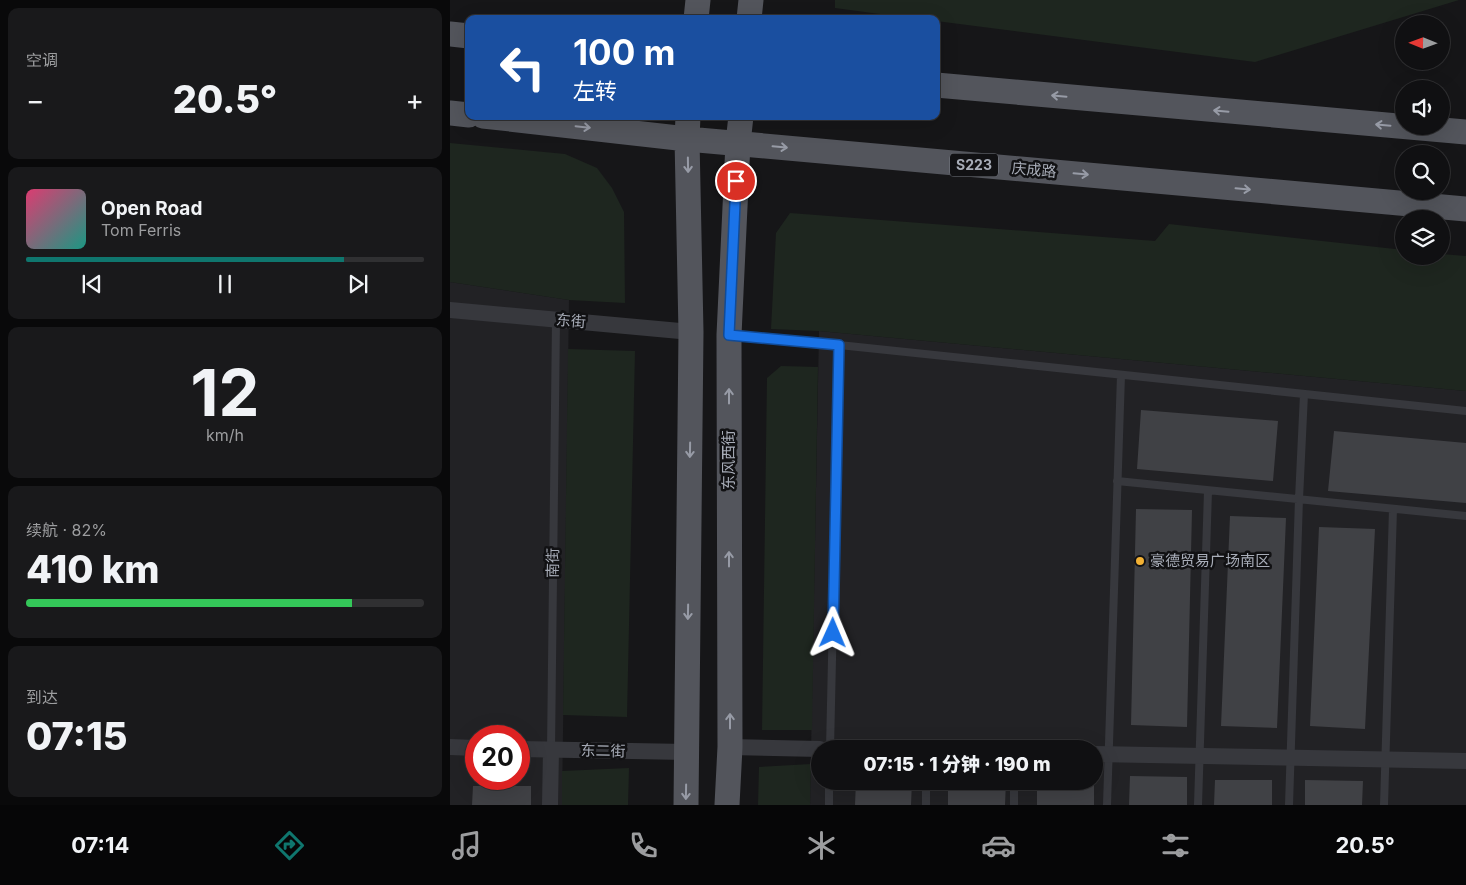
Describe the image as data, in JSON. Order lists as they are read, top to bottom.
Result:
{
  "streets": {
    "main road": ["S223", "庆成路", "东风西街"],
    "street": ["东街", "南街", "东二街"]
  },
  "crossings": [
    ["庆成路", "东风西街"],
    ["东街", "南街"],
    ["南街", "东二街"]
  ],
  "places": ["豪德贸易广场南区"],
  "north": "left",
  "page": {
    "tile": [
      "空调",
      ["12", "km/h"],
      ["续航 · 82%", "410 km"],
      ["到达", "07:15"]
    ],
    "turn": ["100 m", "左转"],
    "heat": ["−", "20.5°", "+"],
    "song": ["Open Road", "Tom Ferris"],
    "limit": "20",
    "trip": "07:15 · 1 分钟 · 190 m",
    "tabs": ["07:14", "20.5°"]
  }
}
